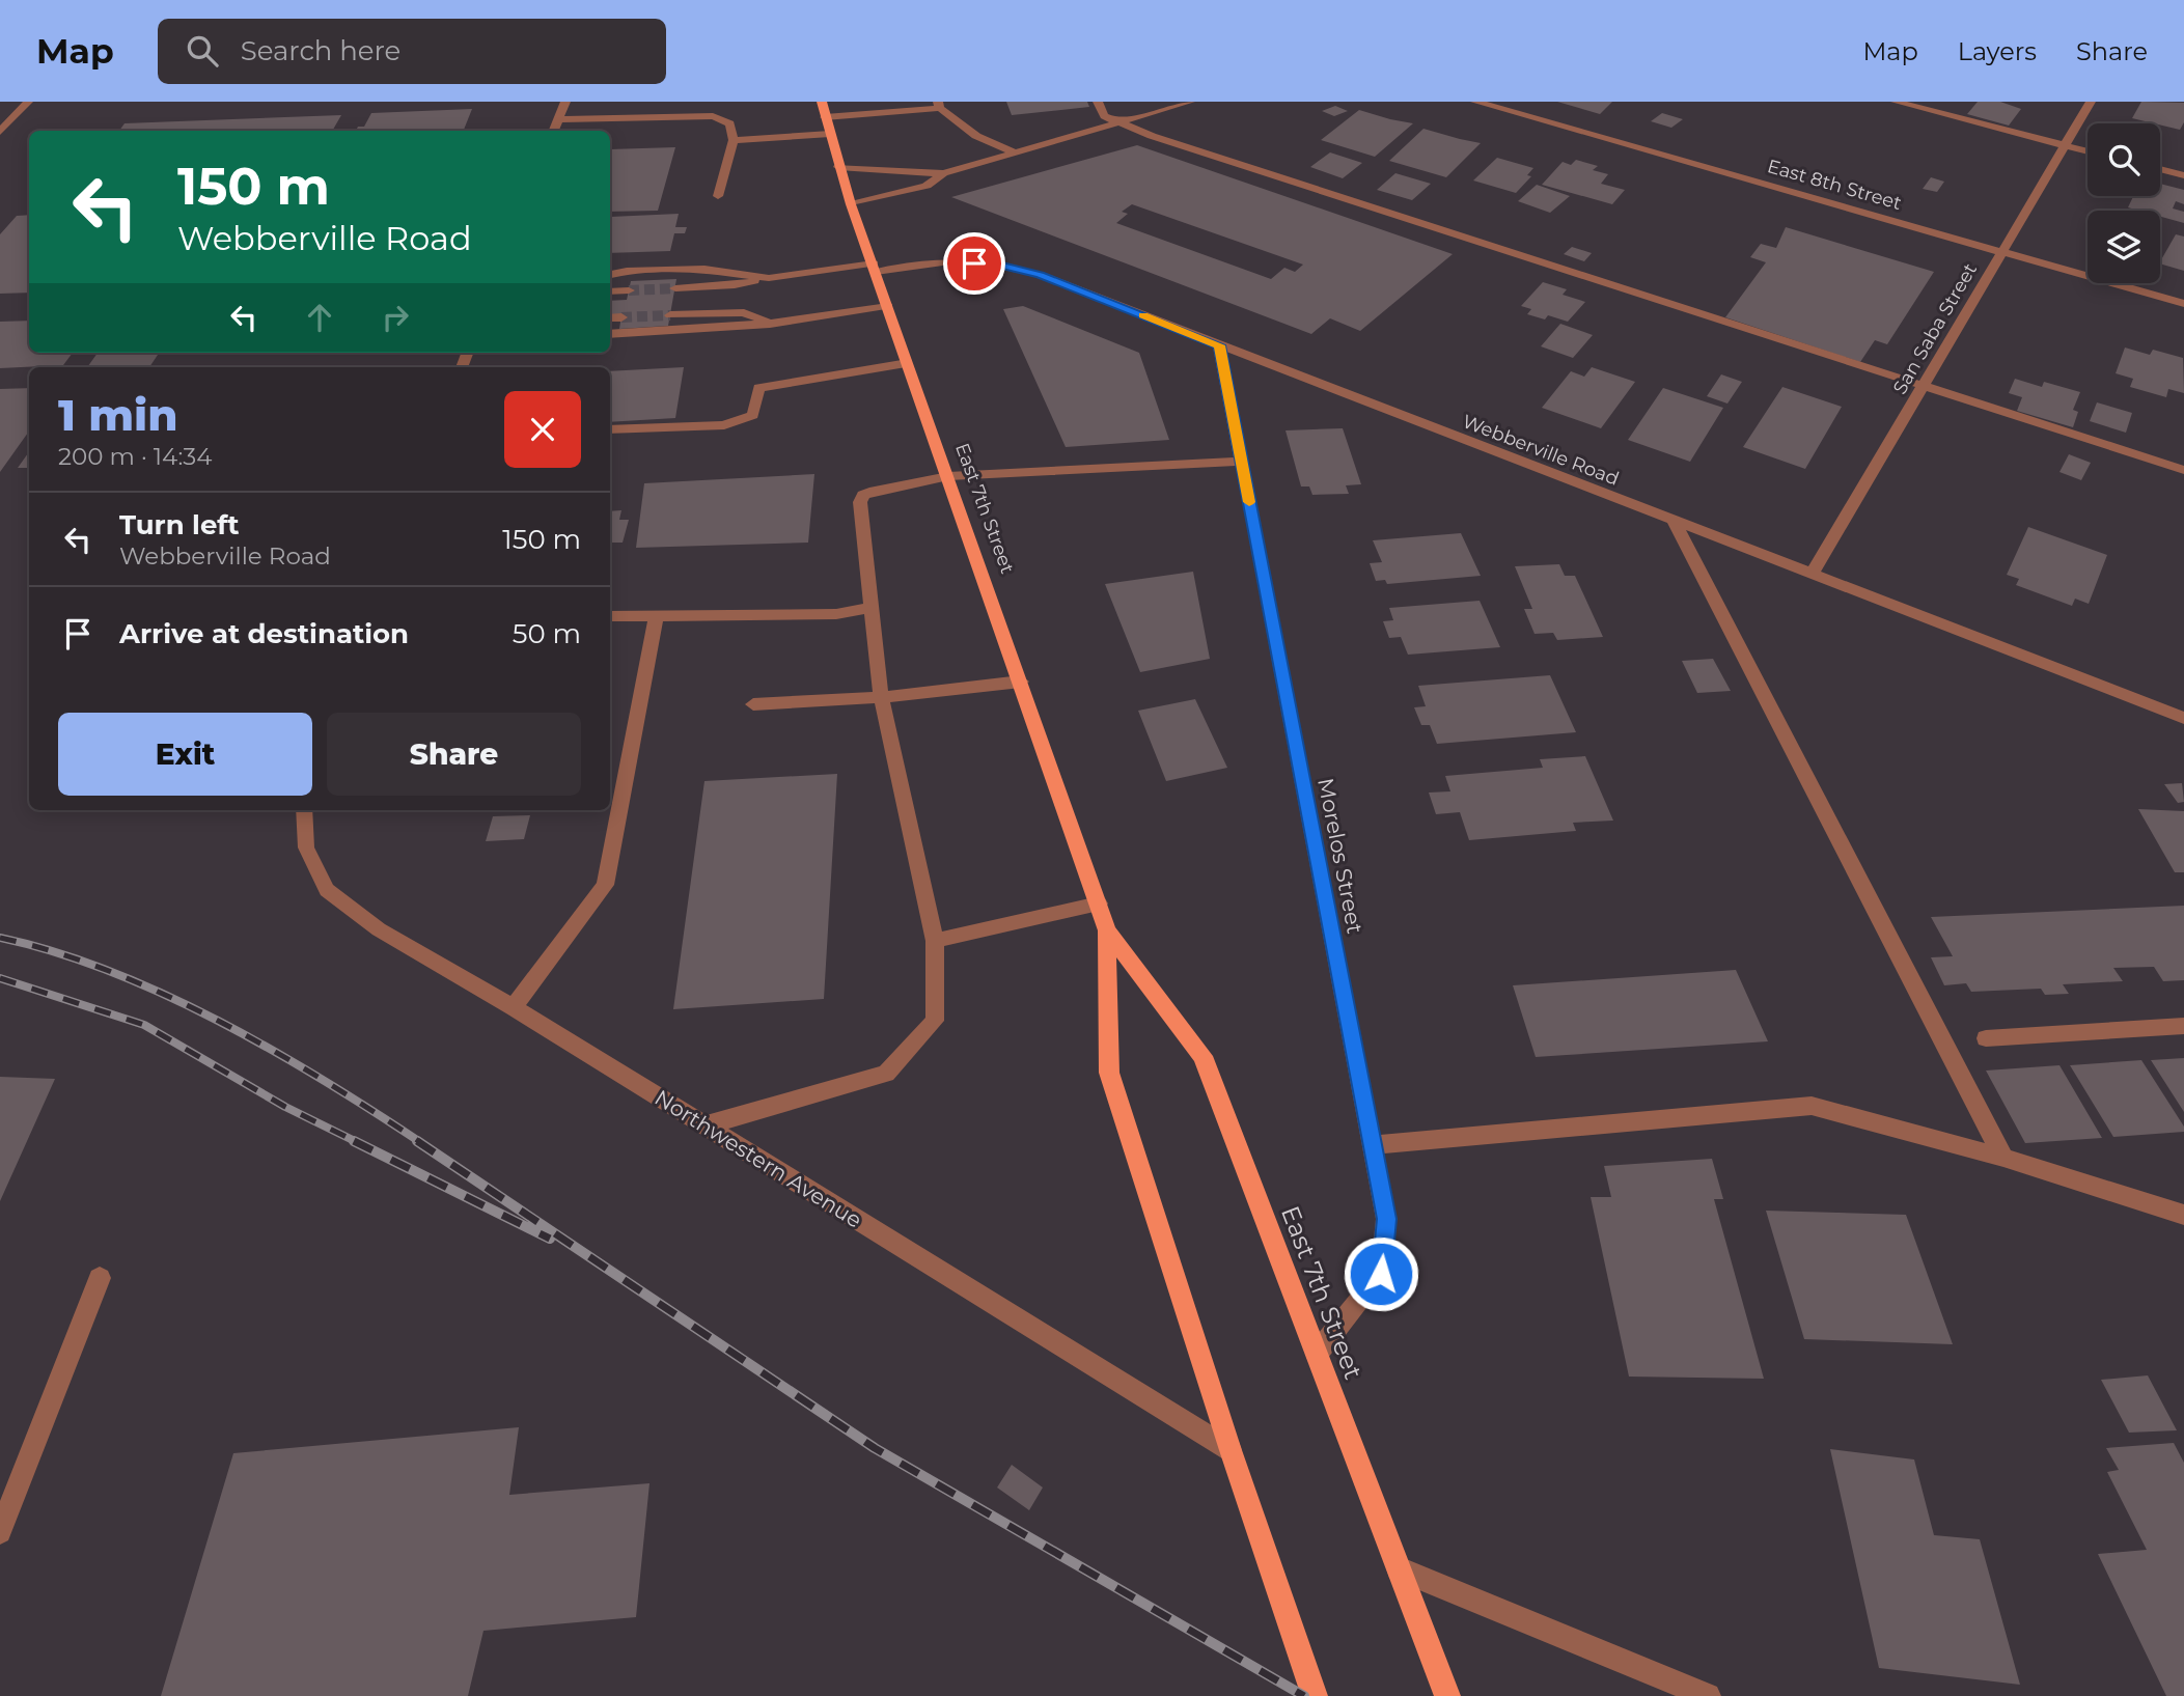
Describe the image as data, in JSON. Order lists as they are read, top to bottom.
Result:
{
  "streets": {
    "main road": ["East 7th Street"],
    "street": [
      "East 8th Street",
      "San Saba Street",
      "Webberville Road",
      "Morelos Street",
      "Northwestern Avenue"
    ]
  },
  "crossings": [
    ["East 8th Street", "San Saba Street"],
    ["San Saba Street", "Webberville Road"],
    ["Webberville Road", "East 7th Street"],
    ["Webberville Road", "Morelos Street"],
    ["East 7th Street", "Morelos Street"],
    ["East 7th Street", "Northwestern Avenue"]
  ],
  "page": {
    "header": "Map",
    "search": "Search here",
    "nav": ["Map", "Layers", "Share"],
    "turn": ["150 m", "Webberville Road"],
    "heading": ["1 min", "200 m · 14:34"],
    "list": [
      {
        "name": "Turn left",
        "note": "Webberville Road",
        "value": "150 m"
      },
      {
        "name": "Arrive at destination",
        "value": "50 m"
      }
    ],
    "buttons": ["Exit", "Share"]
  }
}
